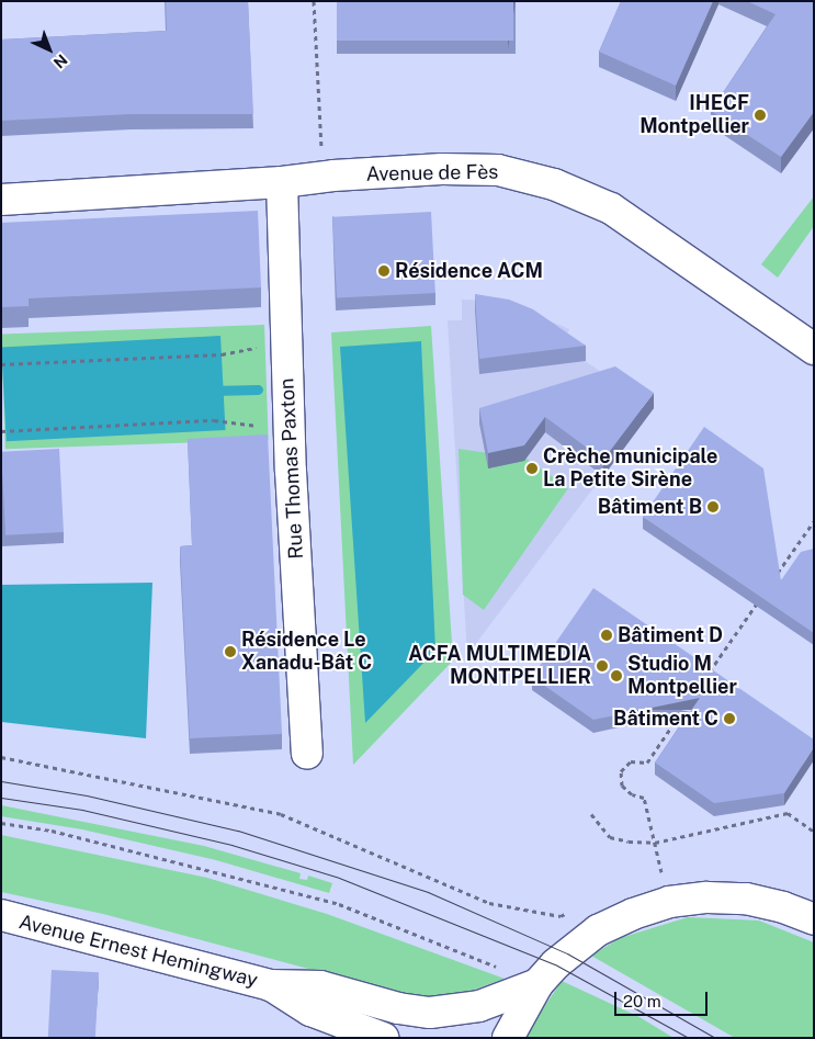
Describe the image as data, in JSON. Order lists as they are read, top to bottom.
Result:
{
  "streets": {
    "street": ["Avenue de Fès", "Rue Thomas Paxton", "Avenue Ernest Hemingway"]
  },
  "crossings": [
    ["Avenue de Fès", "Rue Thomas Paxton"]
  ],
  "places": [
    "IHECF Montpellier",
    "Résidence ACM",
    "Crèche municipale La Petite Sirène",
    "Bâtiment B",
    "Bâtiment D",
    "Résidence Le Xanadu-Bât C",
    "ACFA MULTIMEDIA MONTPELLIER",
    "Studio M Montpellier",
    "Bâtiment C"
  ],
  "scale_bar": "20 m",
  "north": "bottom right"
}
